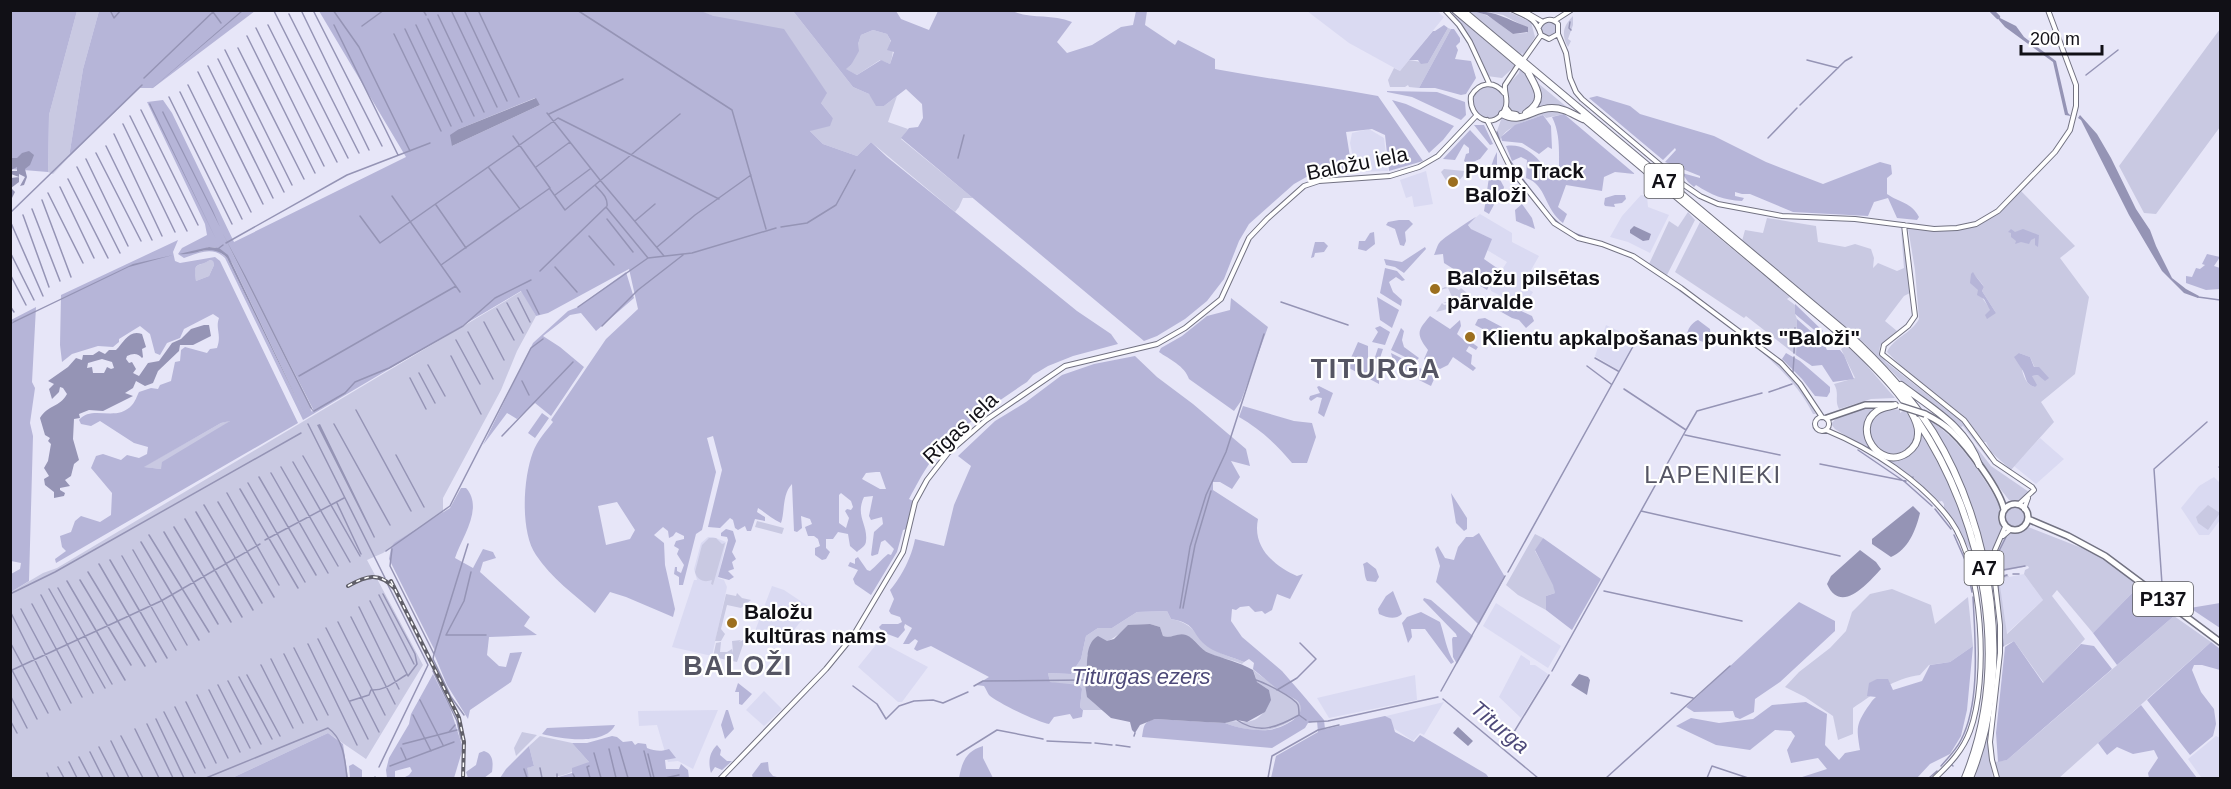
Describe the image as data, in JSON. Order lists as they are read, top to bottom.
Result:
{
  "streets": {
    "highway": ["A7"],
    "main road": ["Baložu iela", "Rīgas iela", "P137"]
  },
  "crossings": [
    ["Baložu iela", "Rīgas iela"]
  ],
  "districts": ["TITURGA", "LAPENIEKI", "BALOŽI"],
  "water": ["Titurgas ezers", "Titurga"],
  "places": [
    "Pump Track Baloži",
    "Baložu pilsētas pārvalde",
    "Klientu apkalpošanas punkts \"Baloži\"",
    "Baložu kultūras nams"
  ],
  "scale_bar": "200 m"
}
